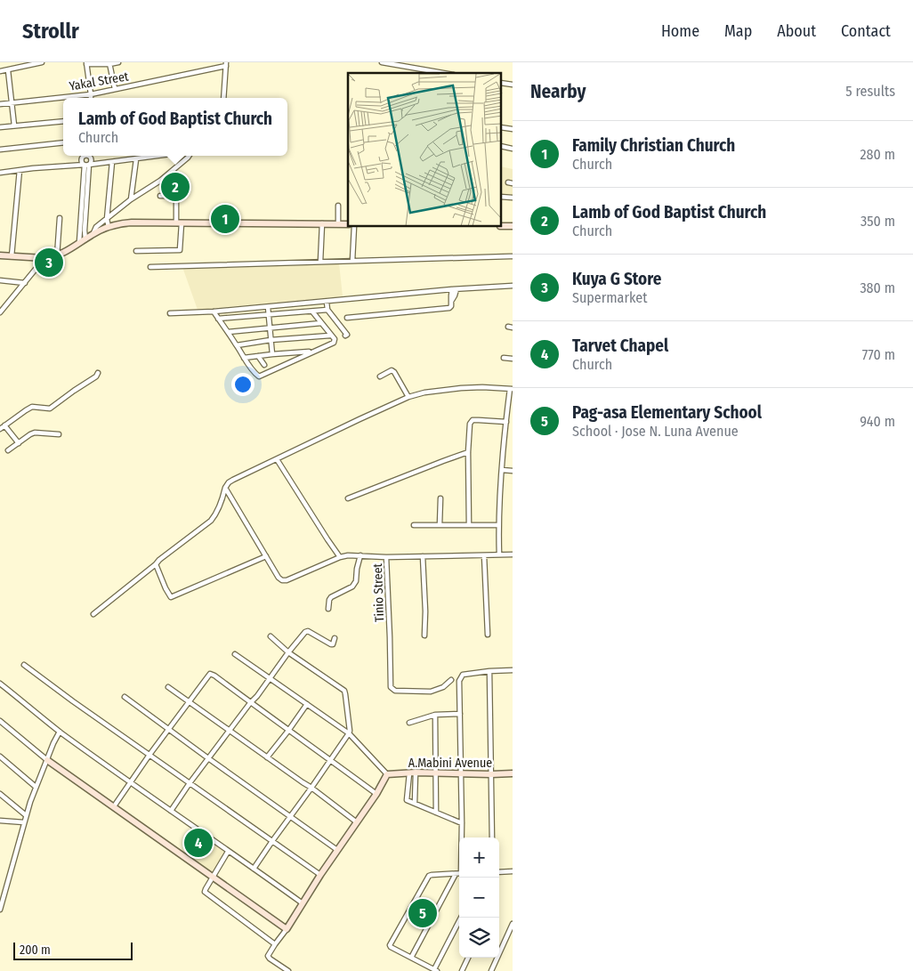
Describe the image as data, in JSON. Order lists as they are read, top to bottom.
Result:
{
  "streets": {
    "street": ["Yakal Street", "Tinio Street", "A.Mabini Avenue"]
  },
  "scale_bar": "200 m",
  "page": {
    "header": "Strollr",
    "nav": [
      "Home",
      "Map",
      "About",
      "Contact"
    ],
    "heading": ["Nearby", "5 results"],
    "popup": ["Lamb of God Baptist Church", "Church"],
    "list": [
      {
        "mark": "1",
        "name": "Family Christian Church",
        "note": "Church",
        "value": "280 m"
      },
      {
        "mark": "2",
        "name": "Lamb of God Baptist Church",
        "note": "Church",
        "value": "350 m"
      },
      {
        "mark": "3",
        "name": "Kuya G Store",
        "note": "Supermarket",
        "value": "380 m"
      },
      {
        "mark": "4",
        "name": "Tarvet Chapel",
        "note": "Church",
        "value": "770 m"
      },
      {
        "mark": "5",
        "name": "Pag-asa Elementary School",
        "note": "School · Jose N. Luna Avenue",
        "value": "940 m"
      }
    ],
    "pins": [
      "2",
      "1",
      "3",
      "4",
      "5"
    ],
    "map_buttons": ["+", "−"],
    "scale": "200 m"
  }
}
